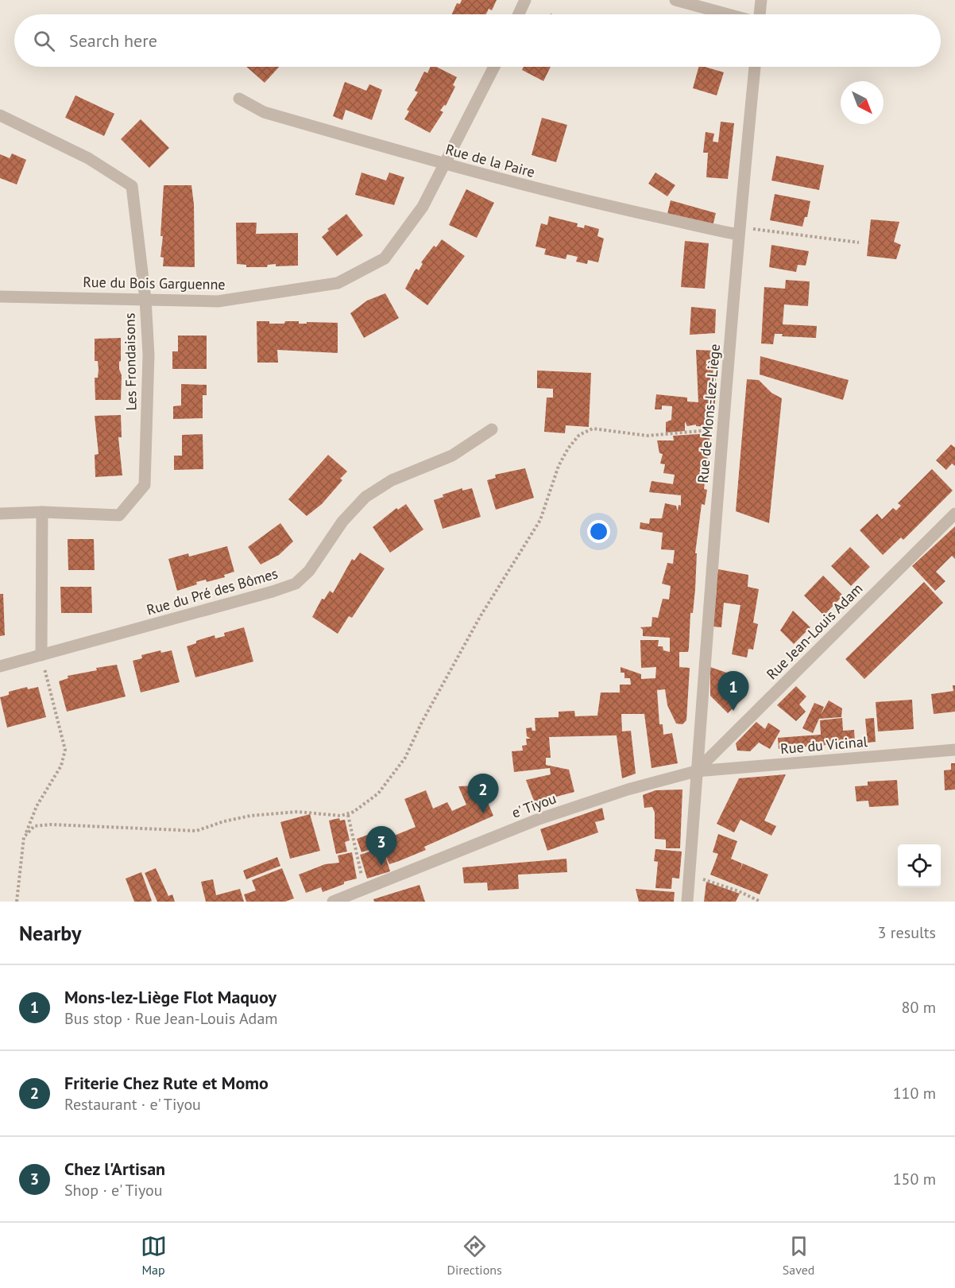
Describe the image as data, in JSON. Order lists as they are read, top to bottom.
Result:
{
  "streets": {
    "street": [
      "Rue de la Paire",
      "Rue du Bois Garguenne",
      "Les Frondaisons",
      "Rue de Mons-lez-Liège",
      "Rue du Pré des Bômes",
      "Rue Jean-Louis Adam",
      "Rue du Vicinal",
      "e' Tiyou"
    ]
  },
  "crossings": [
    ["Rue de la Paire", "Rue du Bois Garguenne"],
    ["Rue de la Paire", "Rue de Mons-lez-Liège"],
    ["Rue du Bois Garguenne", "Les Frondaisons"],
    ["Rue de Mons-lez-Liège", "Rue Jean-Louis Adam"],
    ["Rue de Mons-lez-Liège", "Rue du Vicinal"],
    ["Rue de Mons-lez-Liège", "e' Tiyou"],
    ["Rue Jean-Louis Adam", "Rue du Vicinal"],
    ["Rue Jean-Louis Adam", "e' Tiyou"],
    ["Rue du Vicinal", "e' Tiyou"]
  ],
  "north": "bottom right",
  "page": {
    "search": "Search here",
    "pins": ["1", "2", "3"],
    "heading": ["Nearby", "3 results"],
    "list": [
      {
        "mark": "1",
        "name": "Mons-lez-Liège Flot Maquoy",
        "note": "Bus stop · Rue Jean-Louis Adam",
        "value": "80 m"
      },
      {
        "mark": "2",
        "name": "Friterie Chez Rute et Momo",
        "note": "Restaurant · e' Tiyou",
        "value": "110 m"
      },
      {
        "mark": "3",
        "name": "Chez l'Artisan",
        "note": "Shop · e' Tiyou",
        "value": "150 m"
      }
    ],
    "nav": ["Map", "Directions", "Saved"]
  }
}
